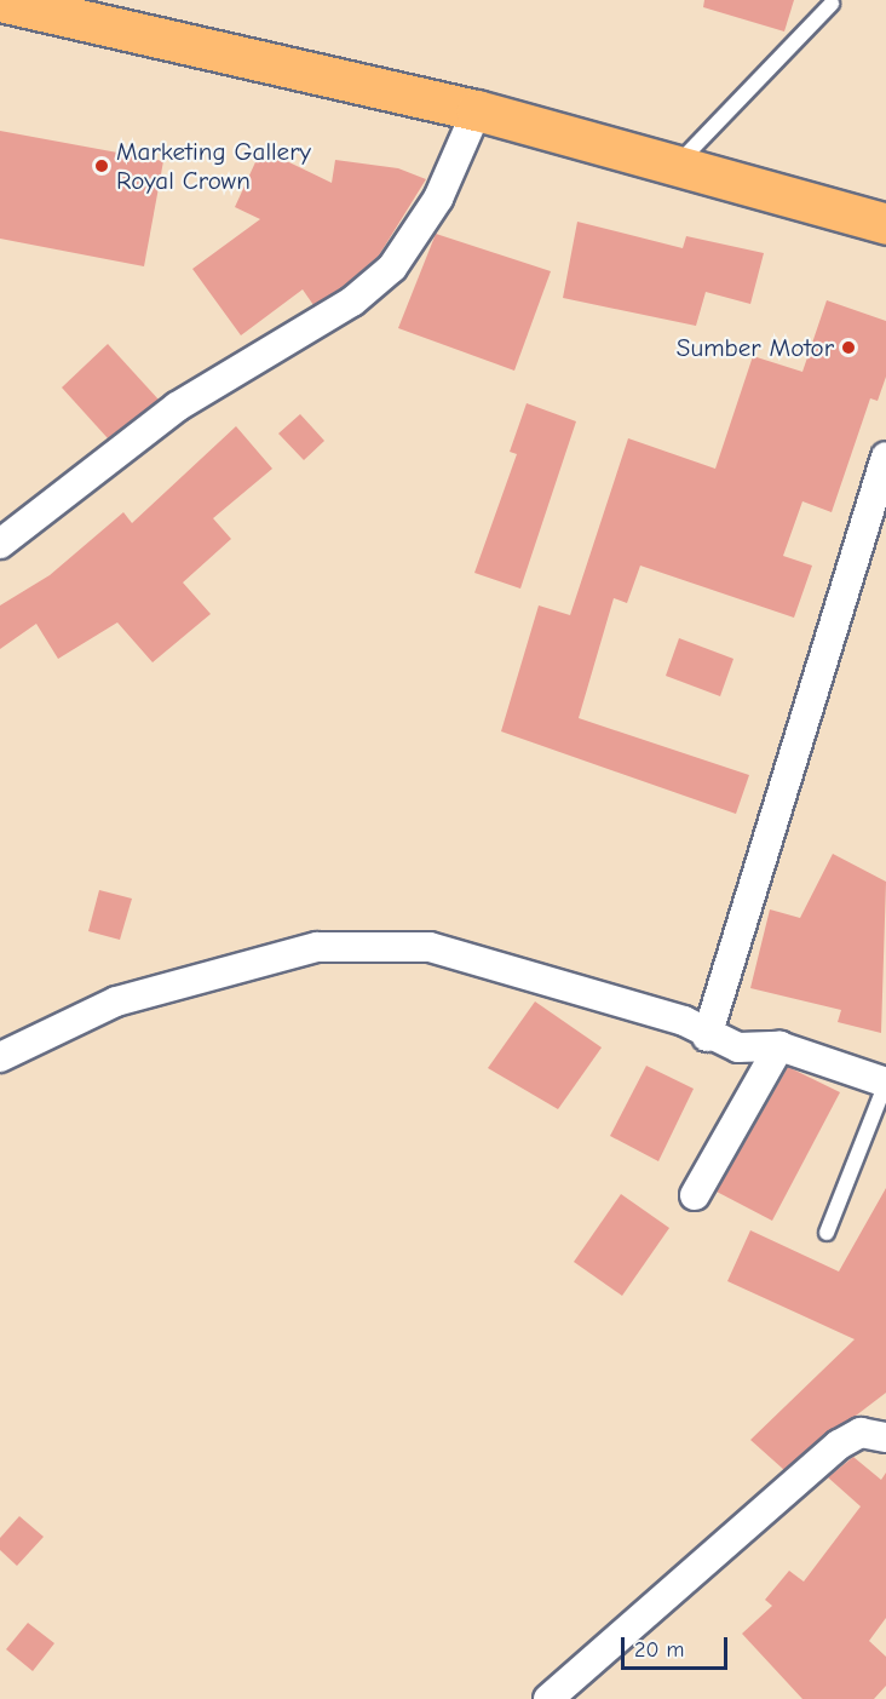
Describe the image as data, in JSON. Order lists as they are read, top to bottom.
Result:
{
  "places": ["Marketing Gallery Royal Crown", "Sumber Motor"],
  "scale_bar": "20 m"
}
